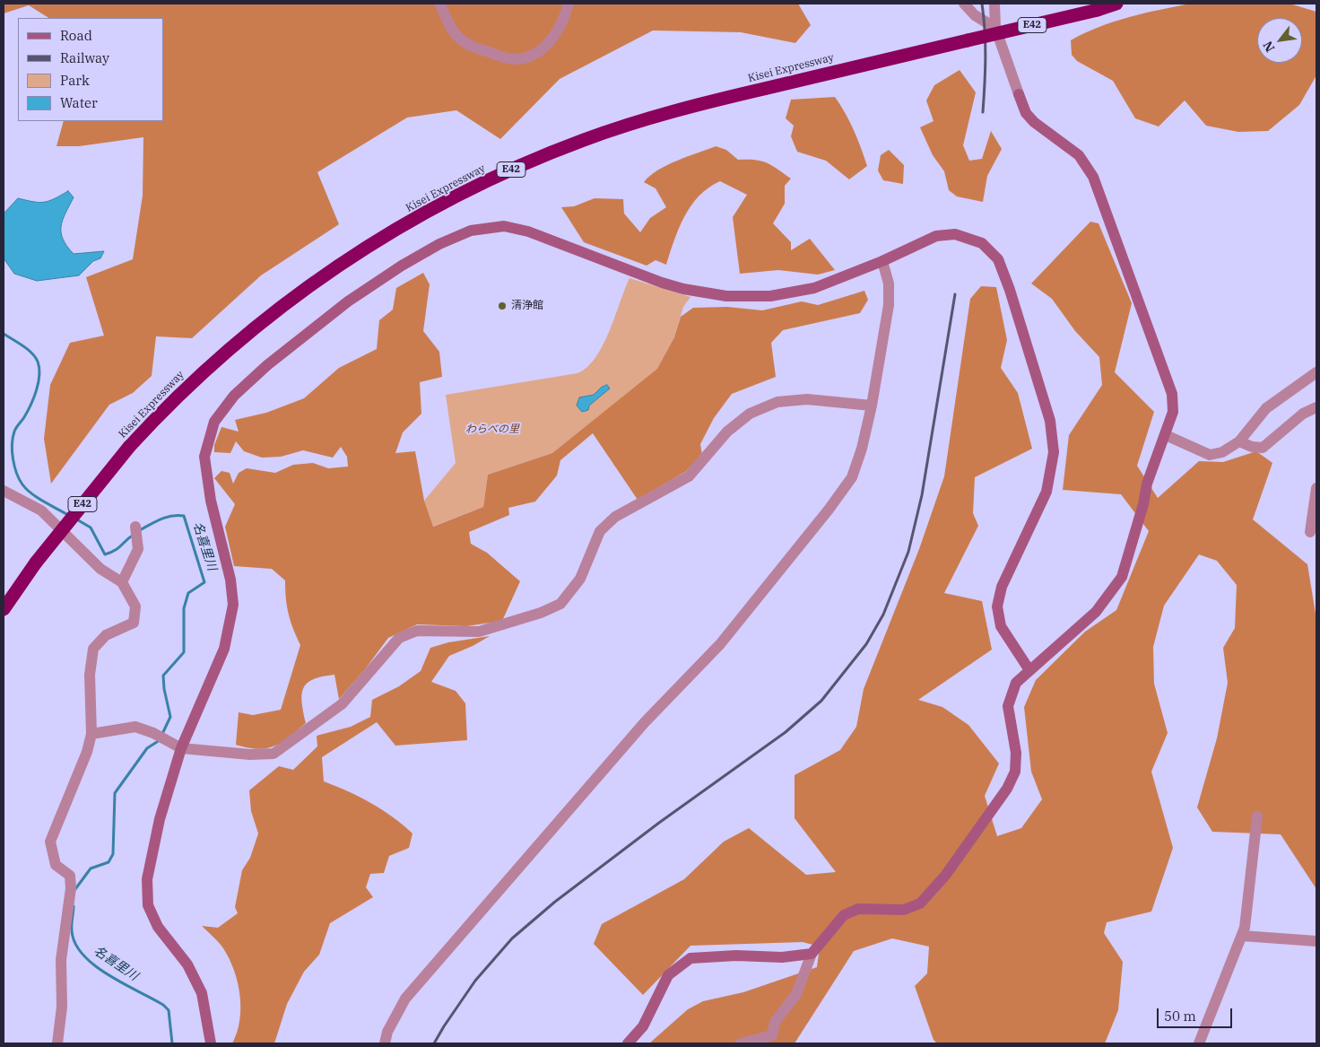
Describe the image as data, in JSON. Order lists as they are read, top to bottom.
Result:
{
  "streets": {
    "highway": ["E42", "Kisei Expressway"]
  },
  "water": ["名喜里川"],
  "parks": ["わらべの里"],
  "places": ["清浄館"],
  "legend": [
    "Road",
    "Railway",
    "Park",
    "Water"
  ],
  "scale_bar": "50 m",
  "north": "bottom left"
}
